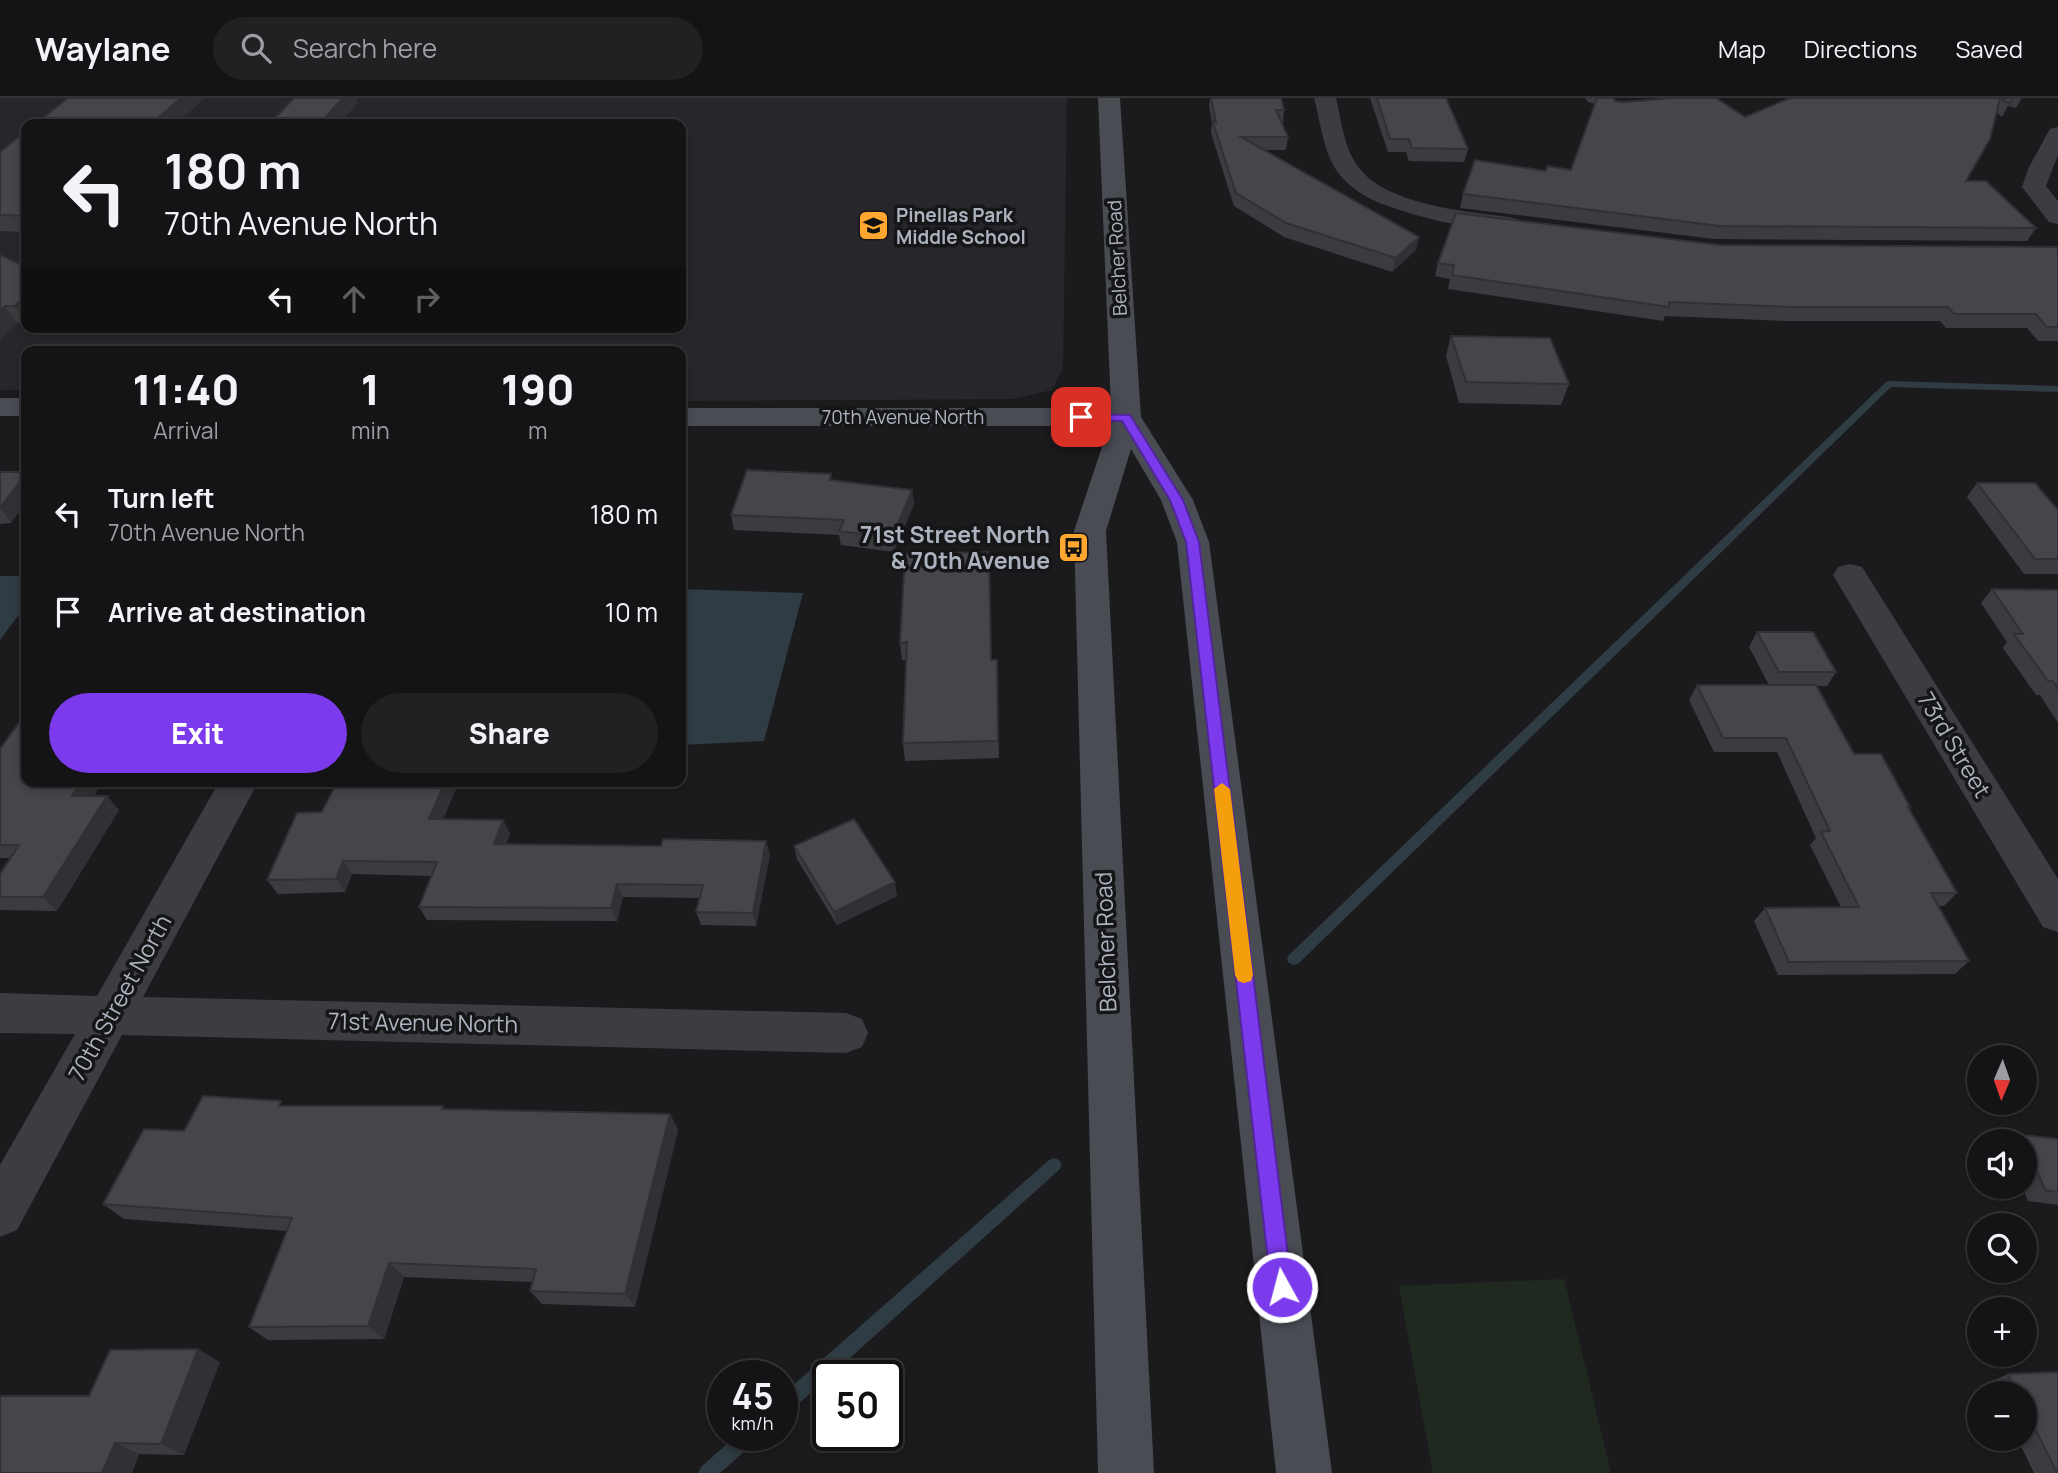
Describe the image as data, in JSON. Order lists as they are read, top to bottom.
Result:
{
  "streets": {
    "main road": ["Belcher Road", "70th Avenue North"],
    "street": ["73rd Street", "70th Street North", "71st Avenue North"]
  },
  "crossings": [
    ["Belcher Road", "70th Avenue North"],
    ["70th Street North", "71st Avenue North"]
  ],
  "places": {
    "school or university": ["Pinellas Park Middle School"],
    "bus stop": ["71st Street North & 70th Avenue"]
  },
  "north": "bottom",
  "page": {
    "header": "Waylane",
    "search": "Search here",
    "nav": ["Map", "Directions", "Saved"],
    "turn": ["180 m", "70th Avenue North"],
    "eta": [
      "11:40",
      "Arrival",
      "1",
      "min",
      "190",
      "m"
    ],
    "list": [
      {
        "name": "Turn left",
        "note": "70th Avenue North",
        "value": "180 m"
      },
      {
        "name": "Arrive at destination",
        "value": "10 m"
      }
    ],
    "buttons": ["Exit", "Share"],
    "map_buttons": ["+", "−"],
    "speed": "45 km/h",
    "limit": "50"
  }
}
